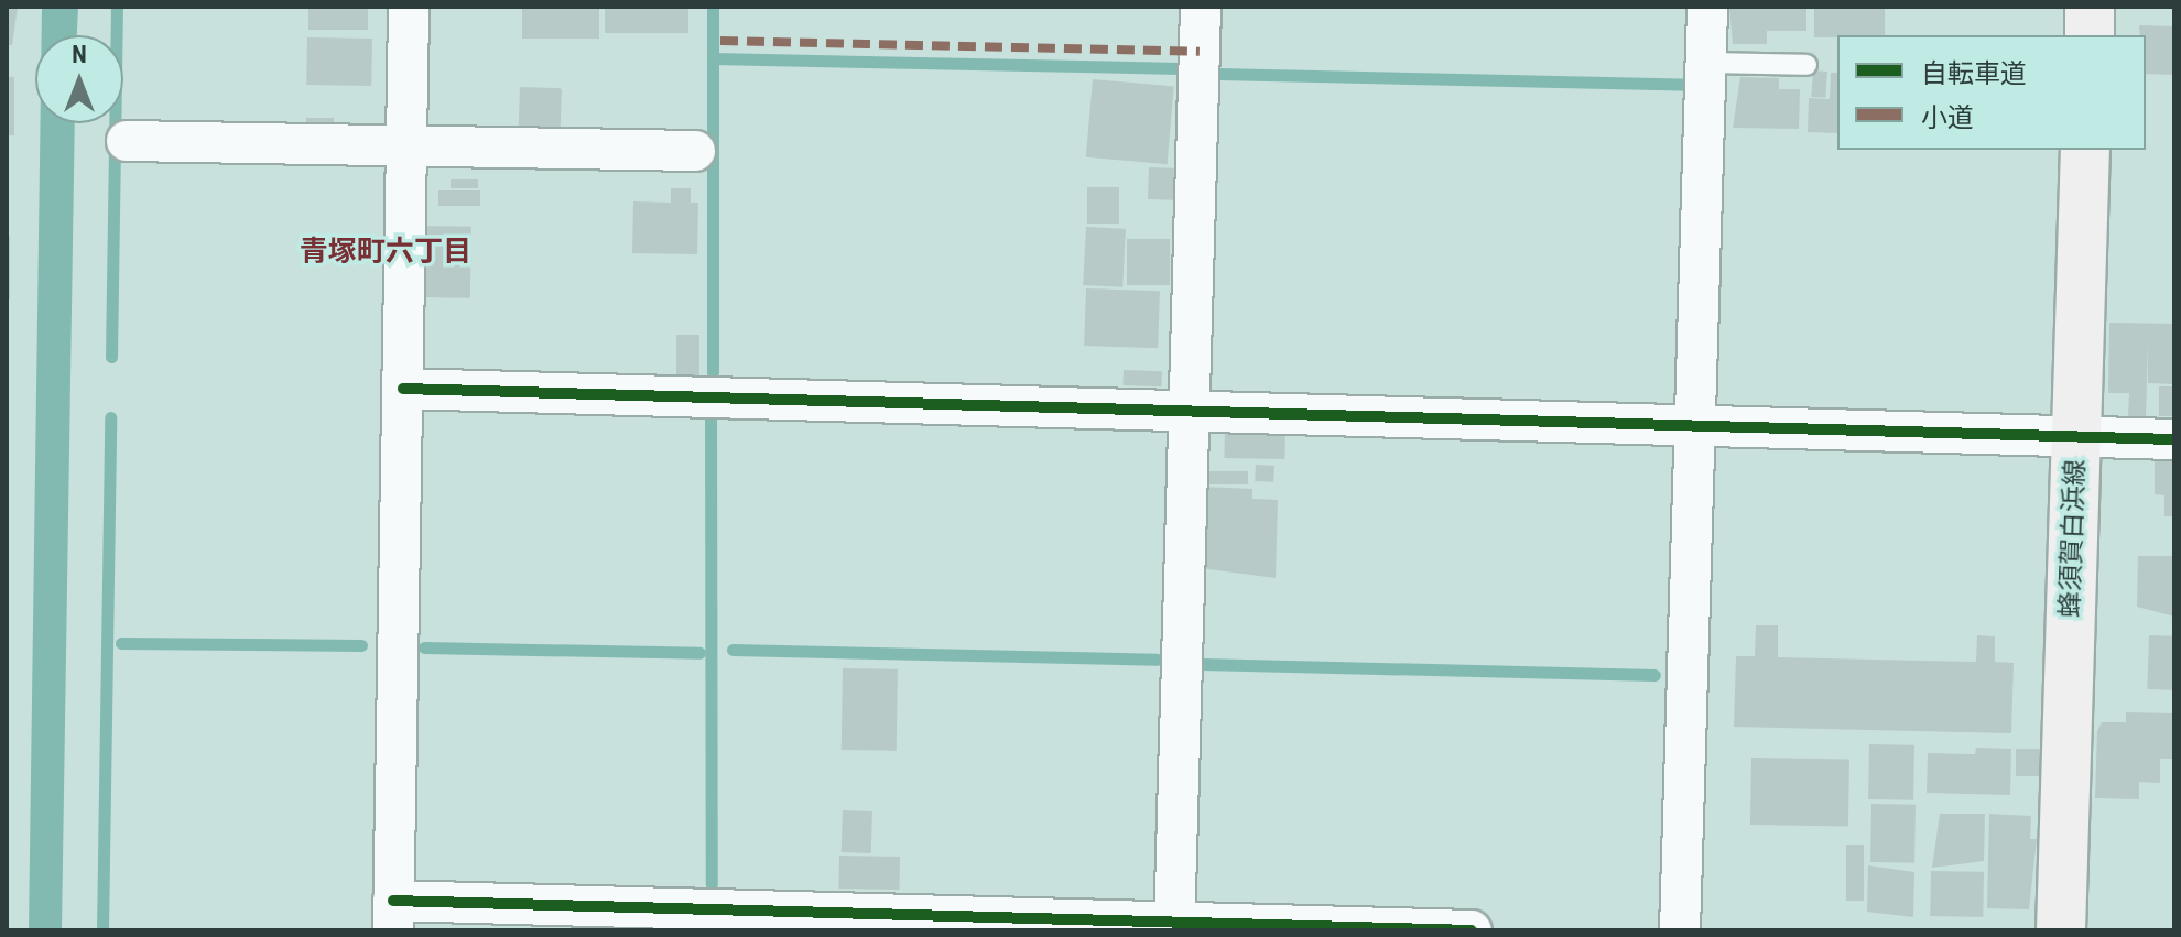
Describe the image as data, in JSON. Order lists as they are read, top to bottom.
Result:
{
  "streets": {
    "main road": ["蜂須賀白浜線"]
  },
  "districts": ["青塚町六丁目"],
  "legend": ["自転車道", "小道"],
  "north": "top"
}
